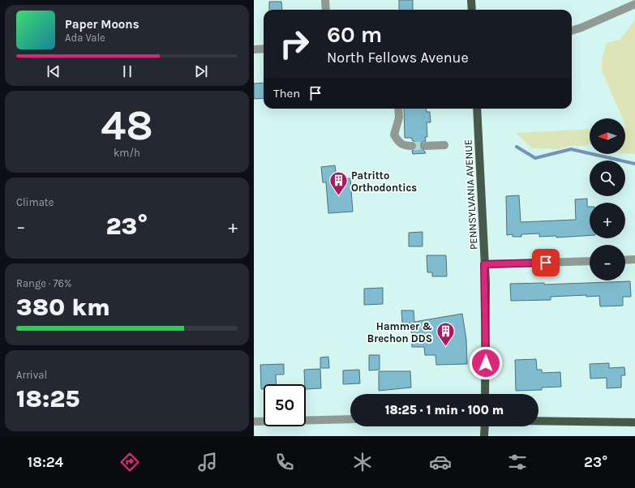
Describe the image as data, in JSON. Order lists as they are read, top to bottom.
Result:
{
  "streets": {
    "main road": ["PENNSYLVANIA AVENUE"]
  },
  "places": {
    "building": ["Patritto Orthodontics", "Hammer & Brechon DDS"]
  },
  "north": "left",
  "page": {
    "turn": ["60 m", "North Fellows Avenue"],
    "song": ["Paper Moons", "Ada Vale"],
    "then": "Then",
    "tile": [
      ["48", "km/h"],
      "Climate",
      ["Range · 76%", "380 km"],
      ["Arrival", "18:25"]
    ],
    "map_buttons": ["+", "−"],
    "heat": ["−", "23°", "+"],
    "limit": "50",
    "trip": "18:25 · 1 min · 100 m",
    "tabs": ["18:24", "23°"]
  }
}
